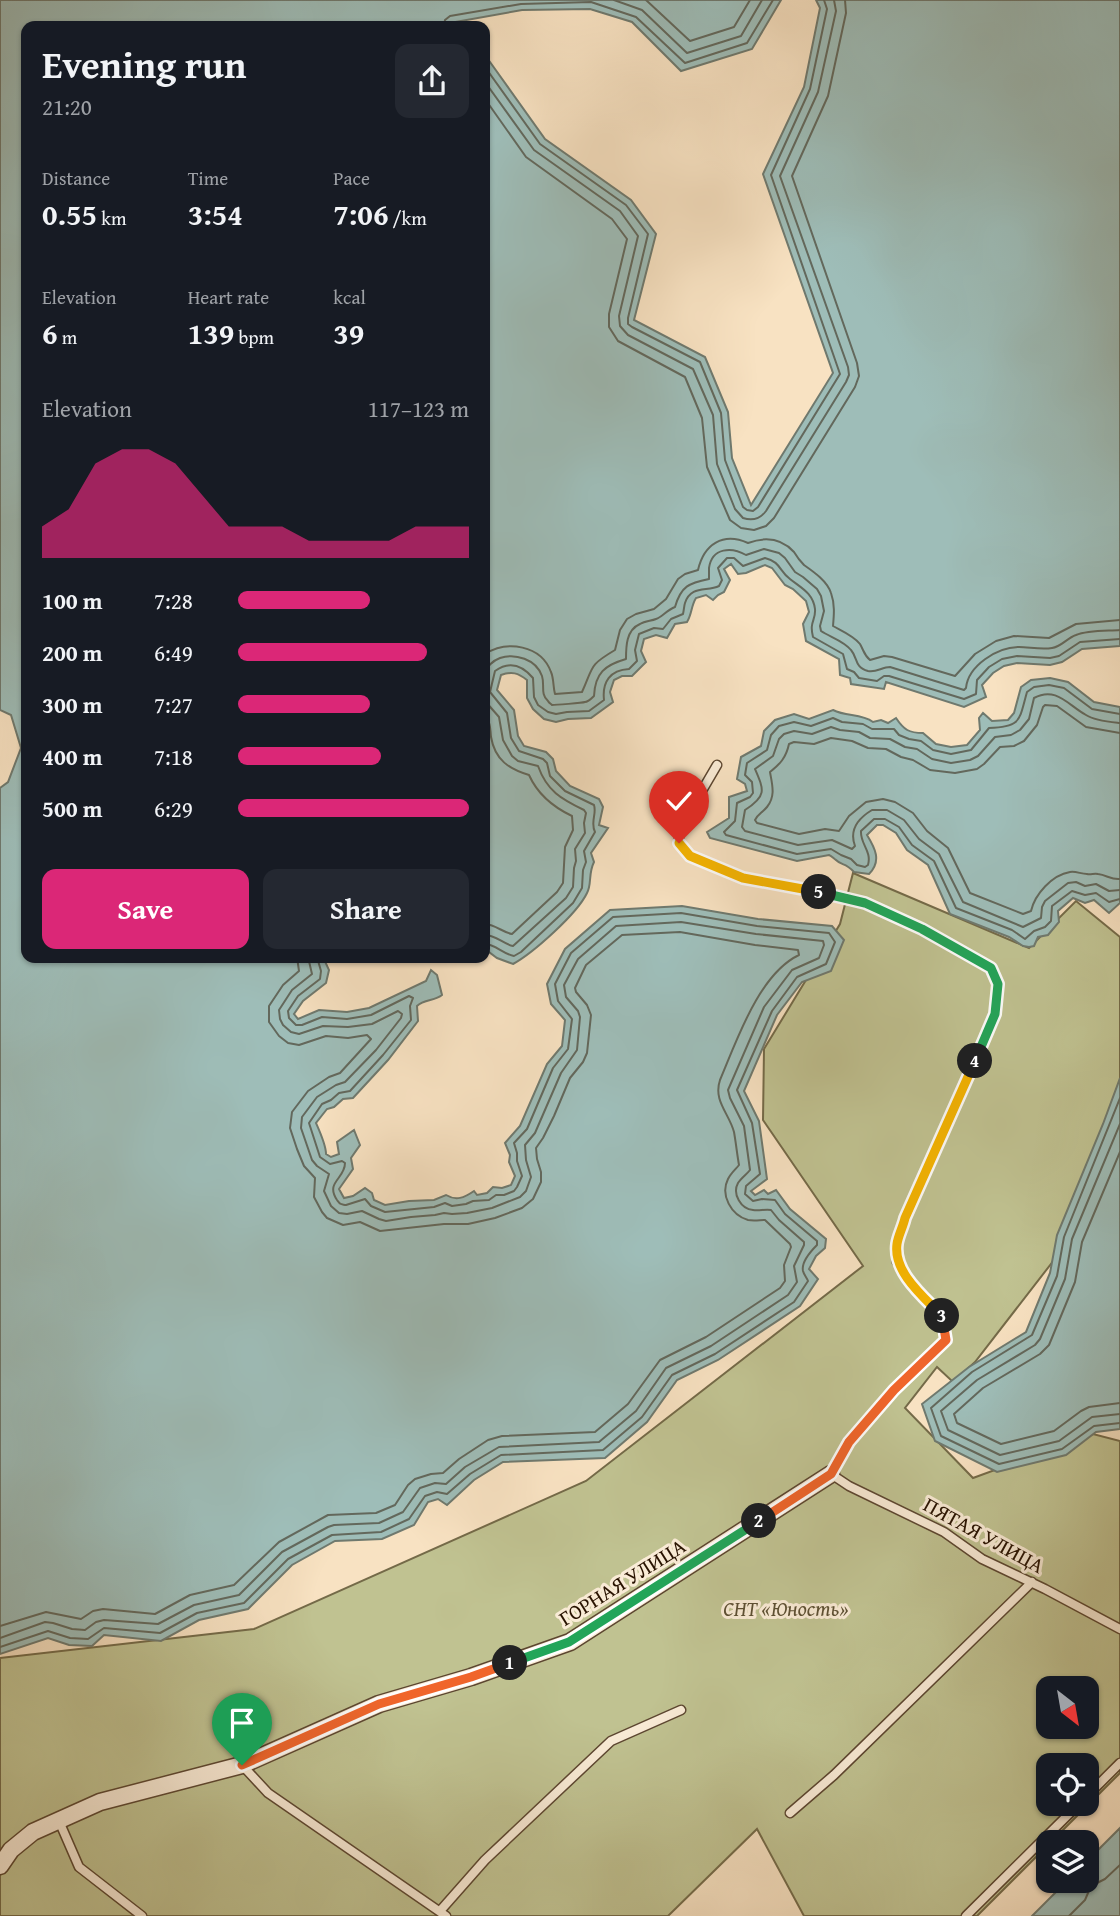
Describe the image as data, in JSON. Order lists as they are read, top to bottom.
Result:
{
  "streets": {
    "street": ["ГОРНАЯ УЛИЦА"],
    "lane": ["ПЯТАЯ УЛИЦА"]
  },
  "crossings": [
    ["ПЯТАЯ УЛИЦА", "ГОРНАЯ УЛИЦА"]
  ],
  "parks": ["СНТ «Юность»"],
  "north": "bottom right",
  "page": {
    "heading": ["Evening run", "21:20"],
    "stats": [
      ["Distance", "0.55 km"],
      ["Time", "3:54"],
      ["Pace", "7:06 /km"],
      ["Elevation", "6 m"],
      ["Heart rate", "139 bpm"],
      ["kcal", "39"]
    ],
    "chart": ["Elevation", "117–123 m"],
    "list": [
      {
        "name": "100 m",
        "note": "7:28"
      },
      {
        "name": "200 m",
        "note": "6:49"
      },
      {
        "name": "300 m",
        "note": "7:27"
      },
      {
        "name": "400 m",
        "note": "7:18"
      },
      {
        "name": "500 m",
        "note": "6:29"
      }
    ],
    "buttons": ["Save", "Share"],
    "pins": [
      "5",
      "4",
      "3",
      "2",
      "1"
    ]
  }
}
